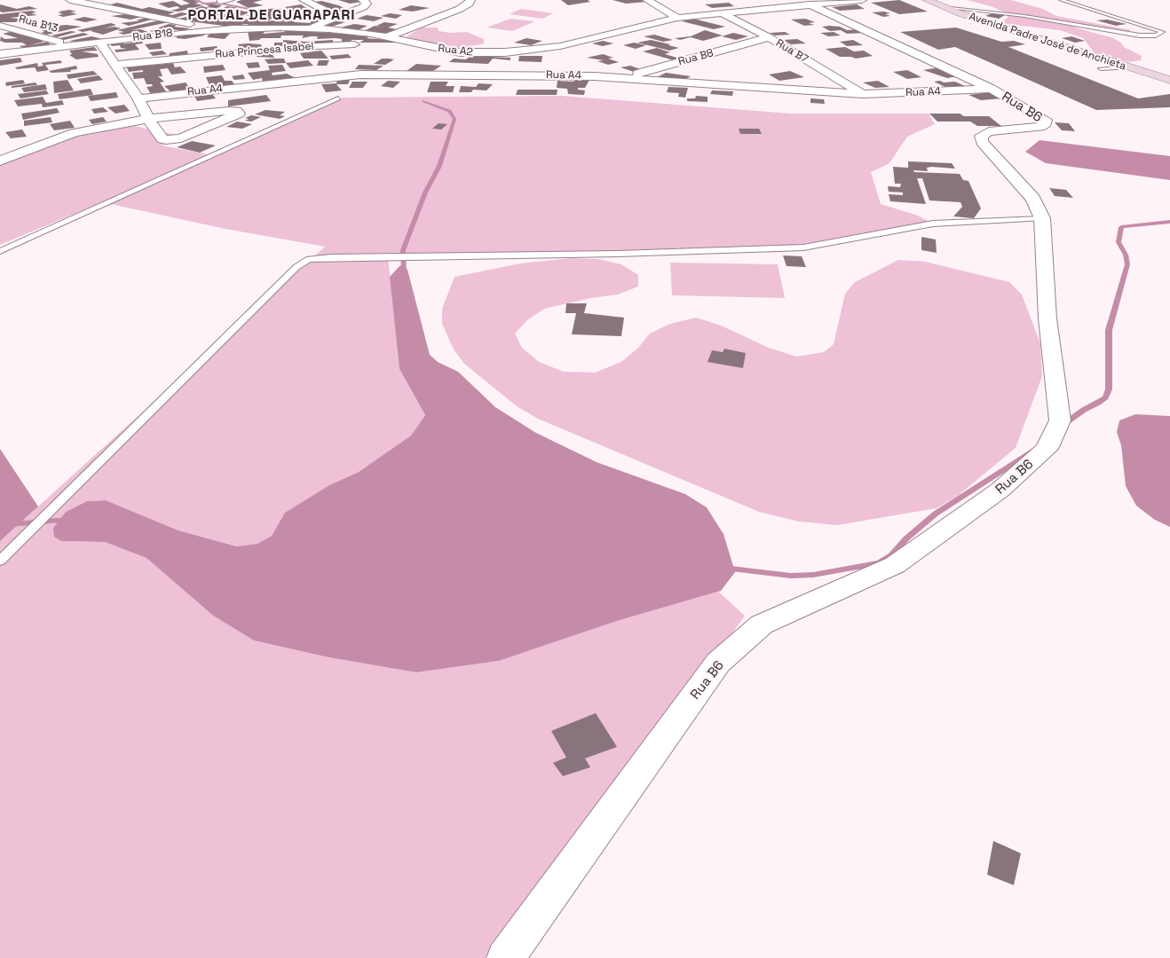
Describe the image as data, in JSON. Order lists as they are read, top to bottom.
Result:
{
  "streets": {
    "main road": ["Avenida Padre José de Anchieta"],
    "street": [
      "Rua B13",
      "Rua B18",
      "Rua Princesa Isabel",
      "Rua A2",
      "Rua B7",
      "Rua B8",
      "Rua A4",
      "Rua B6"
    ]
  },
  "crossings": [
    ["Rua B13", "Rua B18"],
    ["Rua B18", "Rua A2"],
    ["Rua Princesa Isabel", "Rua A2"],
    ["Rua A2", "Rua B7"],
    ["Rua A2", "Rua B6"],
    ["Rua B7", "Rua B8"],
    ["Rua B7", "Rua A4"],
    ["Rua B8", "Rua A4"],
    ["Rua A4", "Rua B6"]
  ],
  "districts": ["PORTAL DE GUARAPARI"]
}
